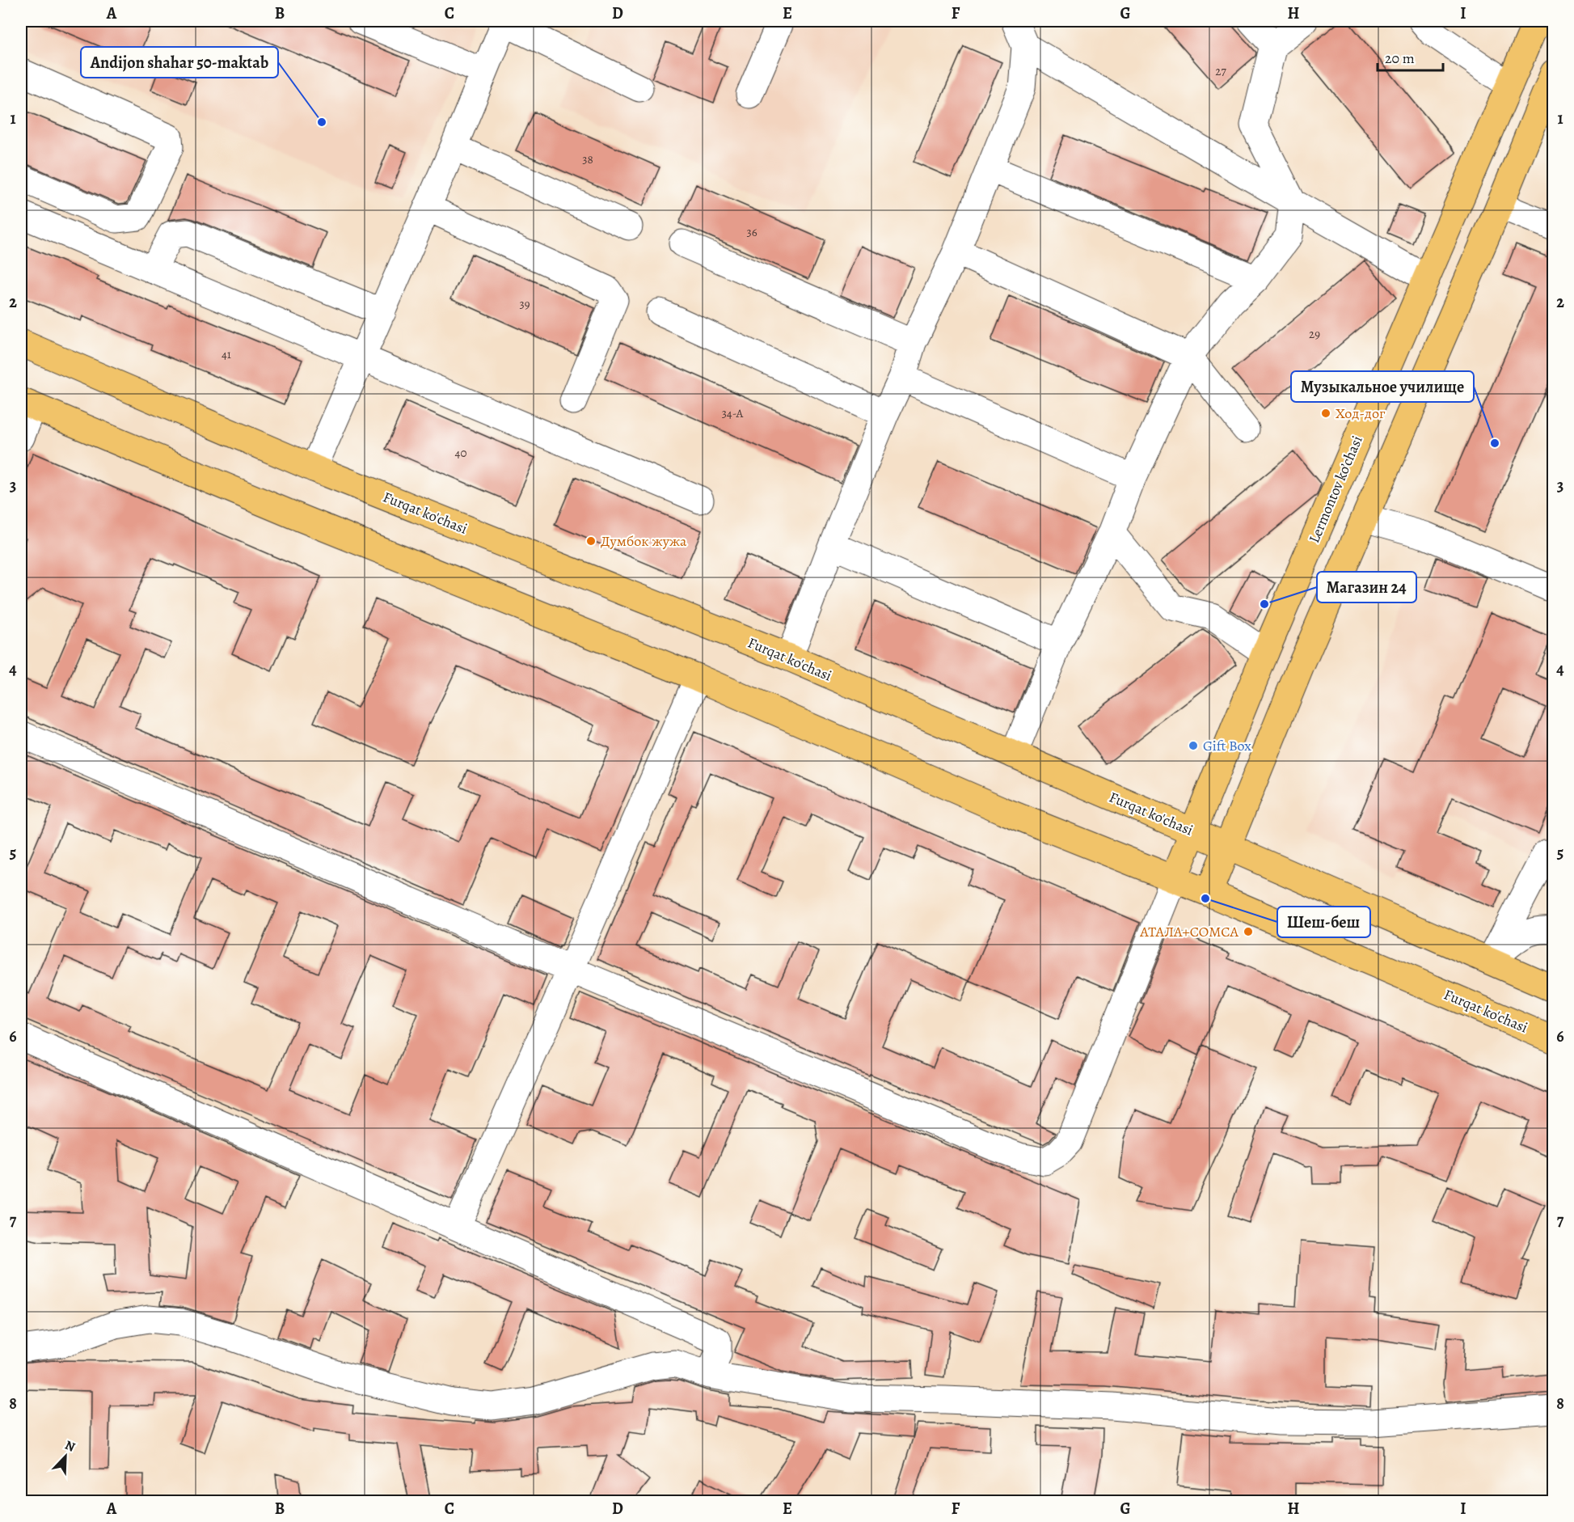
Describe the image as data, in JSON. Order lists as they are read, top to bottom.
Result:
{
  "streets": {
    "main road": ["Lermontov ko’chasi", "Furqat ko'chasi"]
  },
  "crossings": [
    ["Lermontov ko’chasi", "Furqat ko'chasi"]
  ],
  "places": [
    "Andijon shahar 50-maktab",
    "Ход-дог",
    "Музыкальное училище",
    "Думбок жужа",
    "Магазин 24",
    "Gift Box",
    "Шеш-беш",
    "АТАЛА+СОМСА"
  ],
  "house_numbers": [
    "27",
    "38",
    "36",
    "39",
    "29",
    "41",
    "34-А",
    "40"
  ],
  "scale_bar": "20 m",
  "north": "top right",
  "grid": {
    "columns": [
      "A",
      "B",
      "C",
      "D",
      "E",
      "F",
      "G",
      "H",
      "I"
    ],
    "rows": [
      "1",
      "2",
      "3",
      "4",
      "5",
      "6",
      "7",
      "8"
    ]
  }
}
